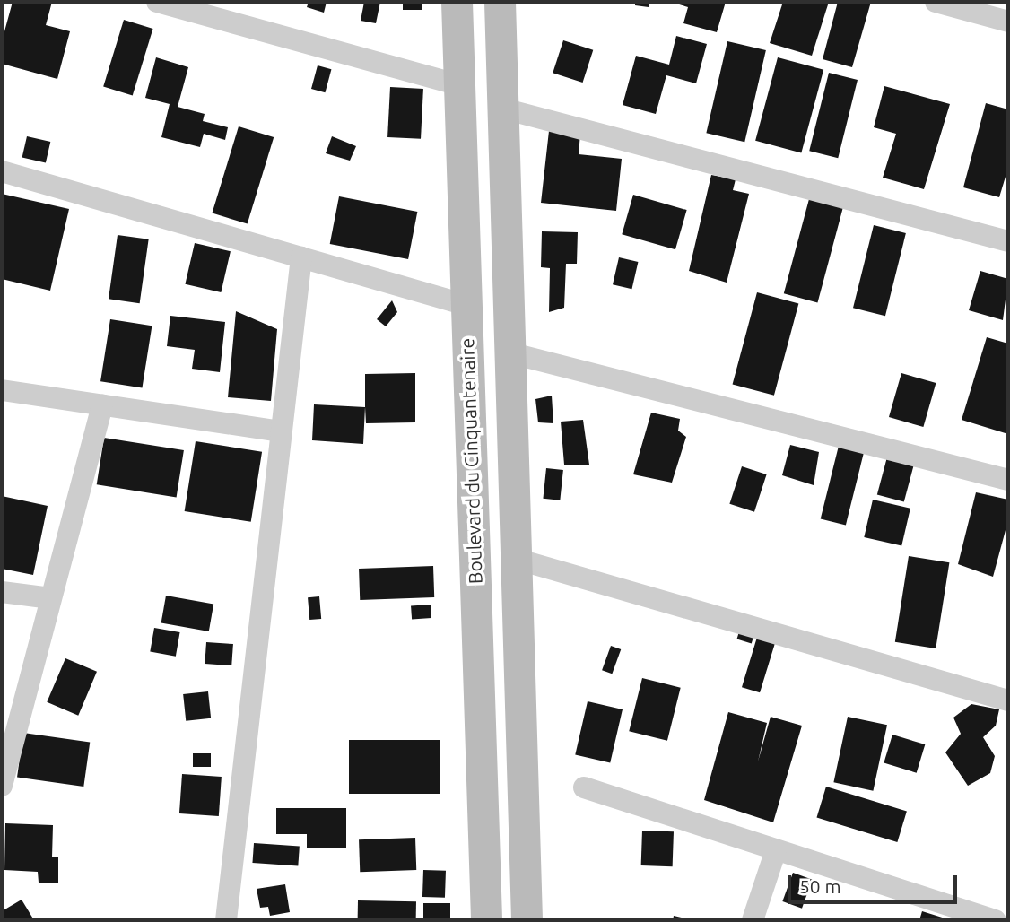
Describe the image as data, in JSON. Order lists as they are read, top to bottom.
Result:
{
  "streets": {
    "main road": ["Boulevard du Cinquantenaire"]
  },
  "scale_bar": "50 m"
}
